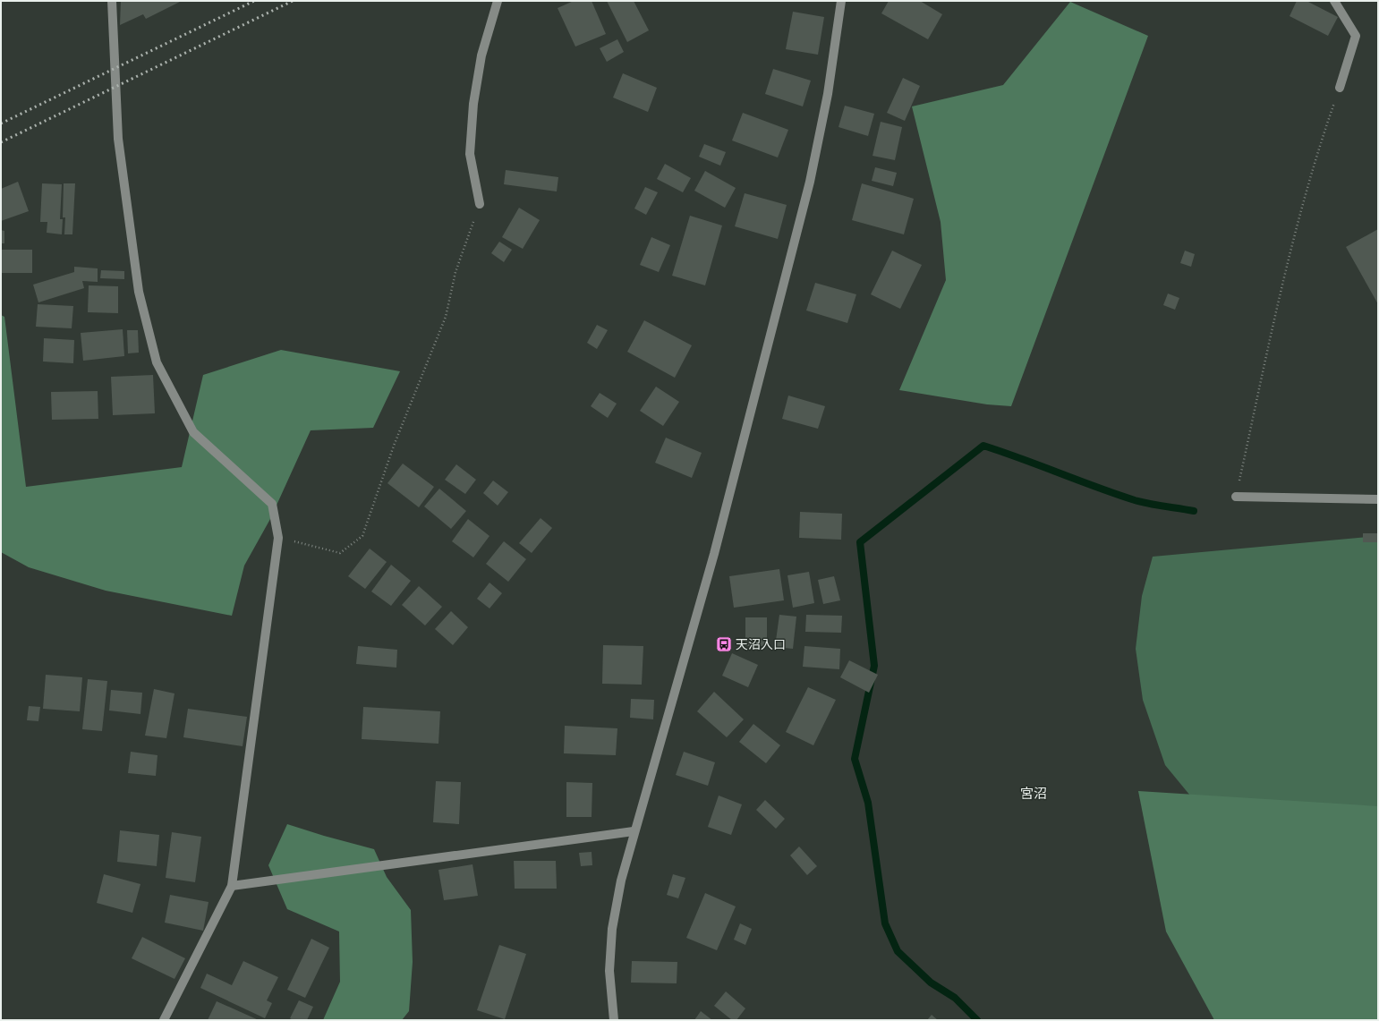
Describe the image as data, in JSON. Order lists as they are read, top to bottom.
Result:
{
  "districts": ["宮沼"],
  "places": {
    "bus stop": ["天沼入口"]
  }
}
